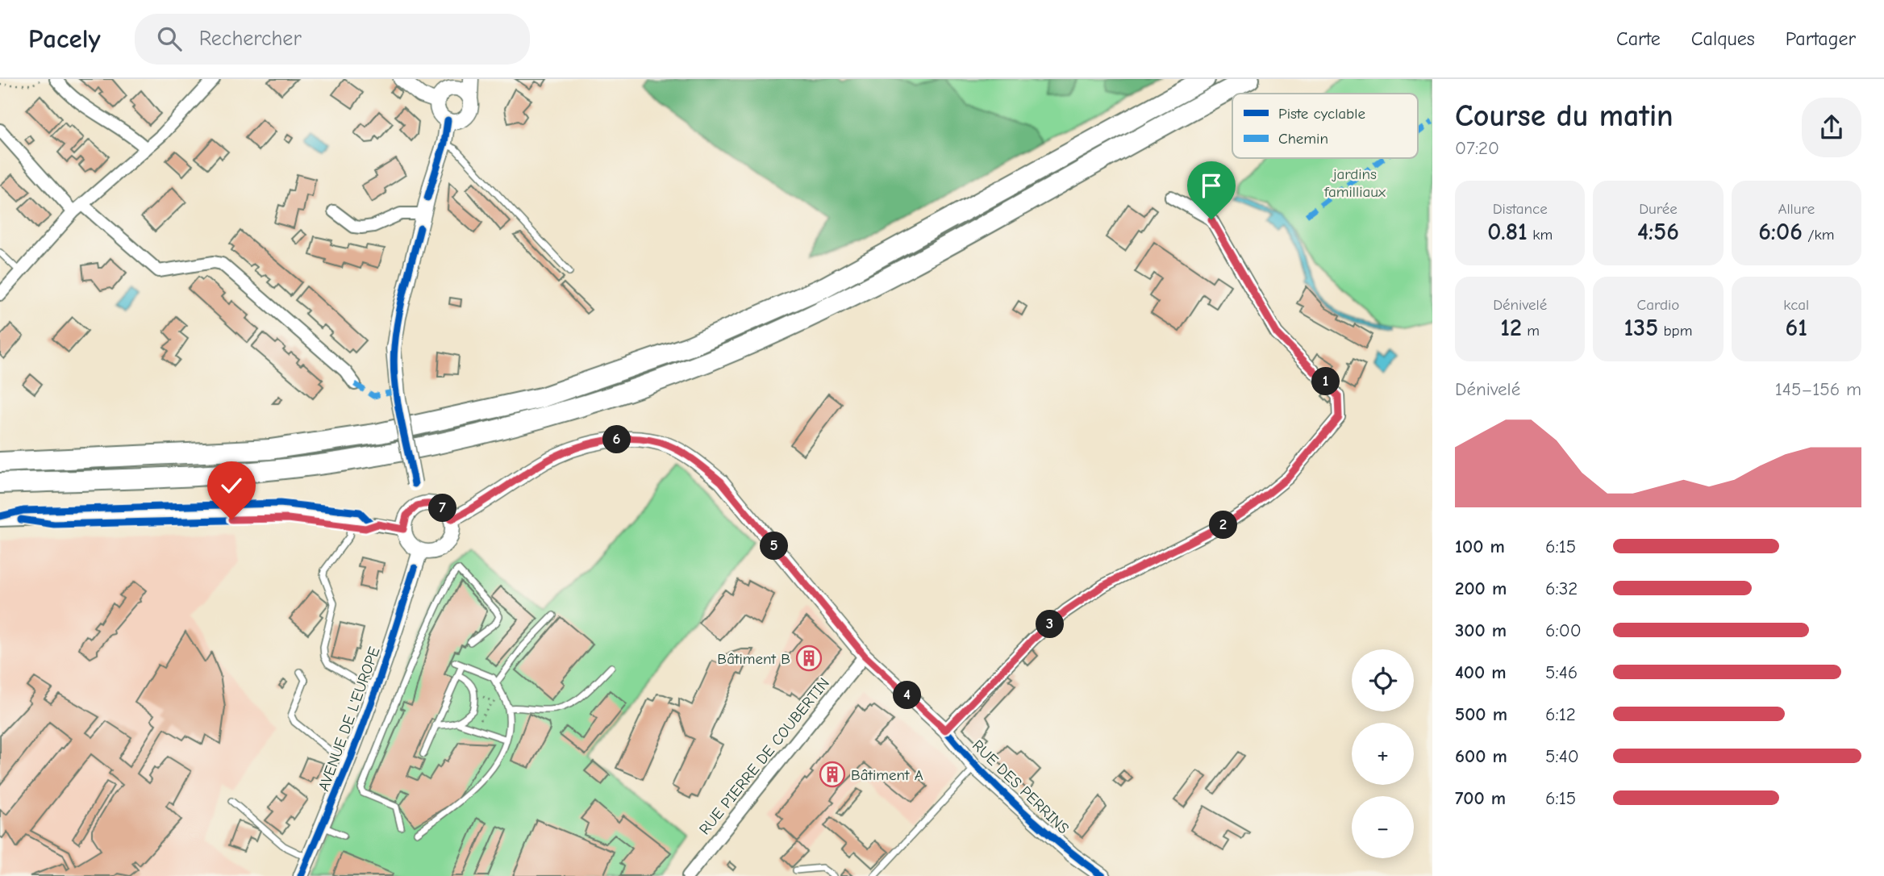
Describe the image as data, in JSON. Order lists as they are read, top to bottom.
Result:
{
  "streets": {
    "street": ["AVENUE DE L'EUROPE", "RUE PIERRE DE COUBERTIN", "RUE DES PERRINS"]
  },
  "crossings": [
    ["AVENUE DE L'EUROPE", "RUE DES PERRINS"],
    ["RUE PIERRE DE COUBERTIN", "RUE DES PERRINS"]
  ],
  "parks": ["jardins familliaux"],
  "places": {
    "building": ["Bâtiment B", "Bâtiment A"]
  },
  "legend": ["Piste cyclable", "Chemin"],
  "page": {
    "header": "Pacely",
    "search": "Rechercher",
    "nav": ["Carte", "Calques", "Partager"],
    "heading": ["Course du matin", "07:20"],
    "stats": [
      ["Distance", "0.81 km"],
      ["Durée", "4:56"],
      ["Allure", "6:06 /km"],
      ["Dénivelé", "12 m"],
      ["Cardio", "135 bpm"],
      ["kcal", "61"]
    ],
    "pins": [
      "1",
      "6",
      "7",
      "2",
      "5",
      "3",
      "4"
    ],
    "chart": ["Dénivelé", "145–156 m"],
    "list": [
      {
        "name": "100 m",
        "note": "6:15"
      },
      {
        "name": "200 m",
        "note": "6:32"
      },
      {
        "name": "300 m",
        "note": "6:00"
      },
      {
        "name": "400 m",
        "note": "5:46"
      },
      {
        "name": "500 m",
        "note": "6:12"
      },
      {
        "name": "600 m",
        "note": "5:40"
      },
      {
        "name": "700 m",
        "note": "6:15"
      }
    ],
    "map_buttons": ["+", "−"]
  }
}
